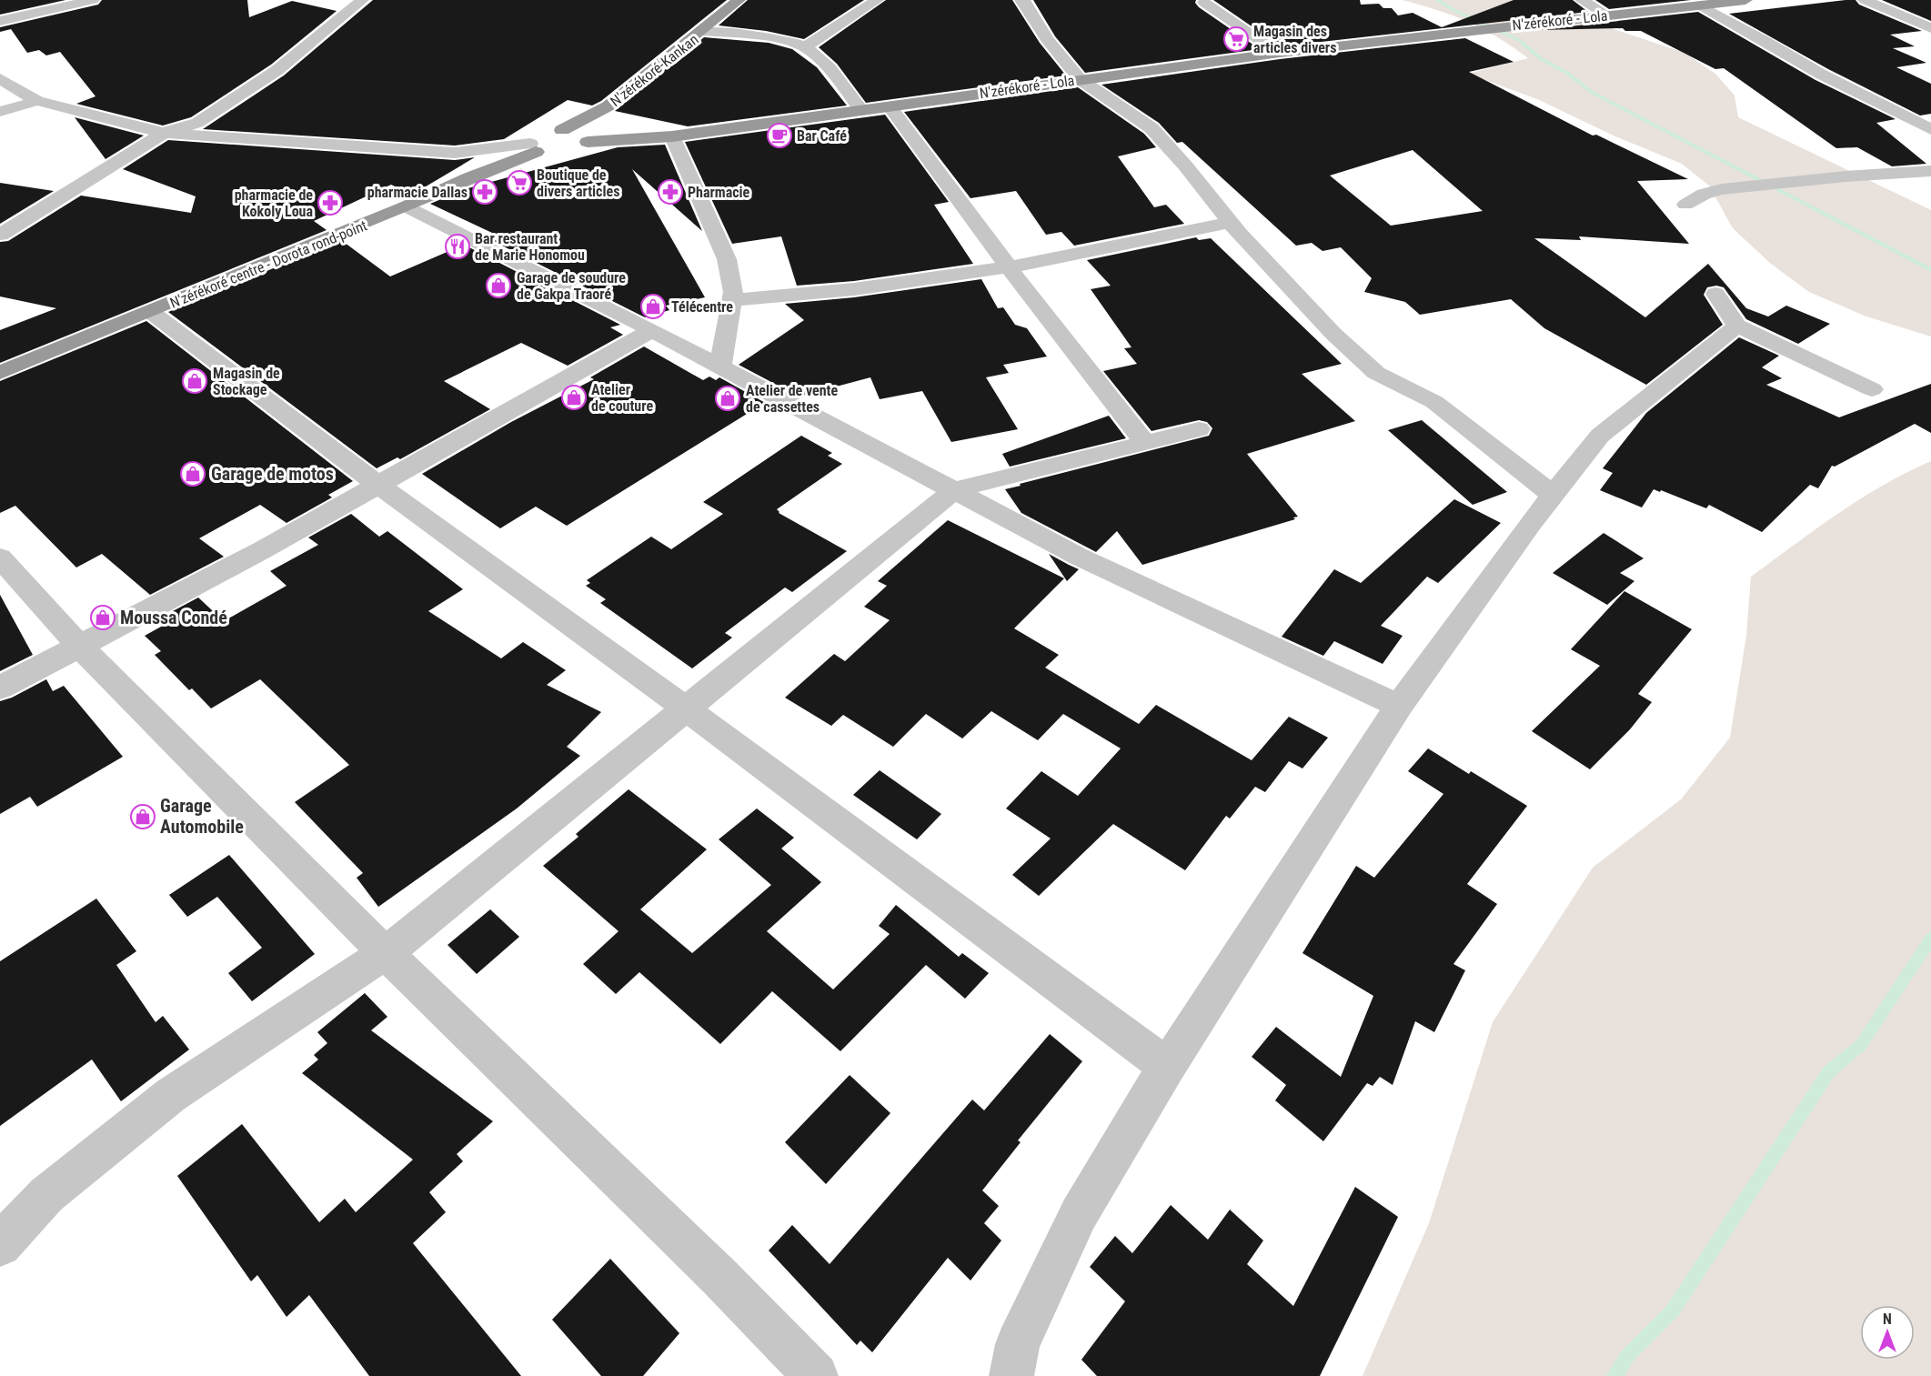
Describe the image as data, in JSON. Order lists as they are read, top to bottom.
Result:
{
  "streets": {
    "highway": ["N'zérékoré - Lola", "N'zérékoré-Kankan", "N'zérékoré centre - Dorota rond-point"]
  },
  "crossings": [
    ["N'zérékoré - Lola", "N'zérékoré-Kankan"],
    ["N'zérékoré - Lola", "N'zérékoré centre - Dorota rond-point"],
    ["N'zérékoré-Kankan", "N'zérékoré centre - Dorota rond-point"]
  ],
  "places": {
    "supermarket": ["Magasin des articles divers", "Boutique de divers articles"],
    "cafe": ["Bar Café"],
    "pharmacy": ["pharmacie Dallas", "Pharmacie", "pharmacie de Kokoly Loua"],
    "restaurant": ["Bar restaurant de Marie Honomou"],
    "shop": [
      "Garage de soudure de Gakpa Traoré",
      "Télécentre",
      "Magasin de Stockage",
      "Atelier de couture",
      "Atelier de vente de cassettes",
      "Garage de motos",
      "Moussa Condé",
      "Garage Automobile"
    ]
  },
  "north": "top"
}
